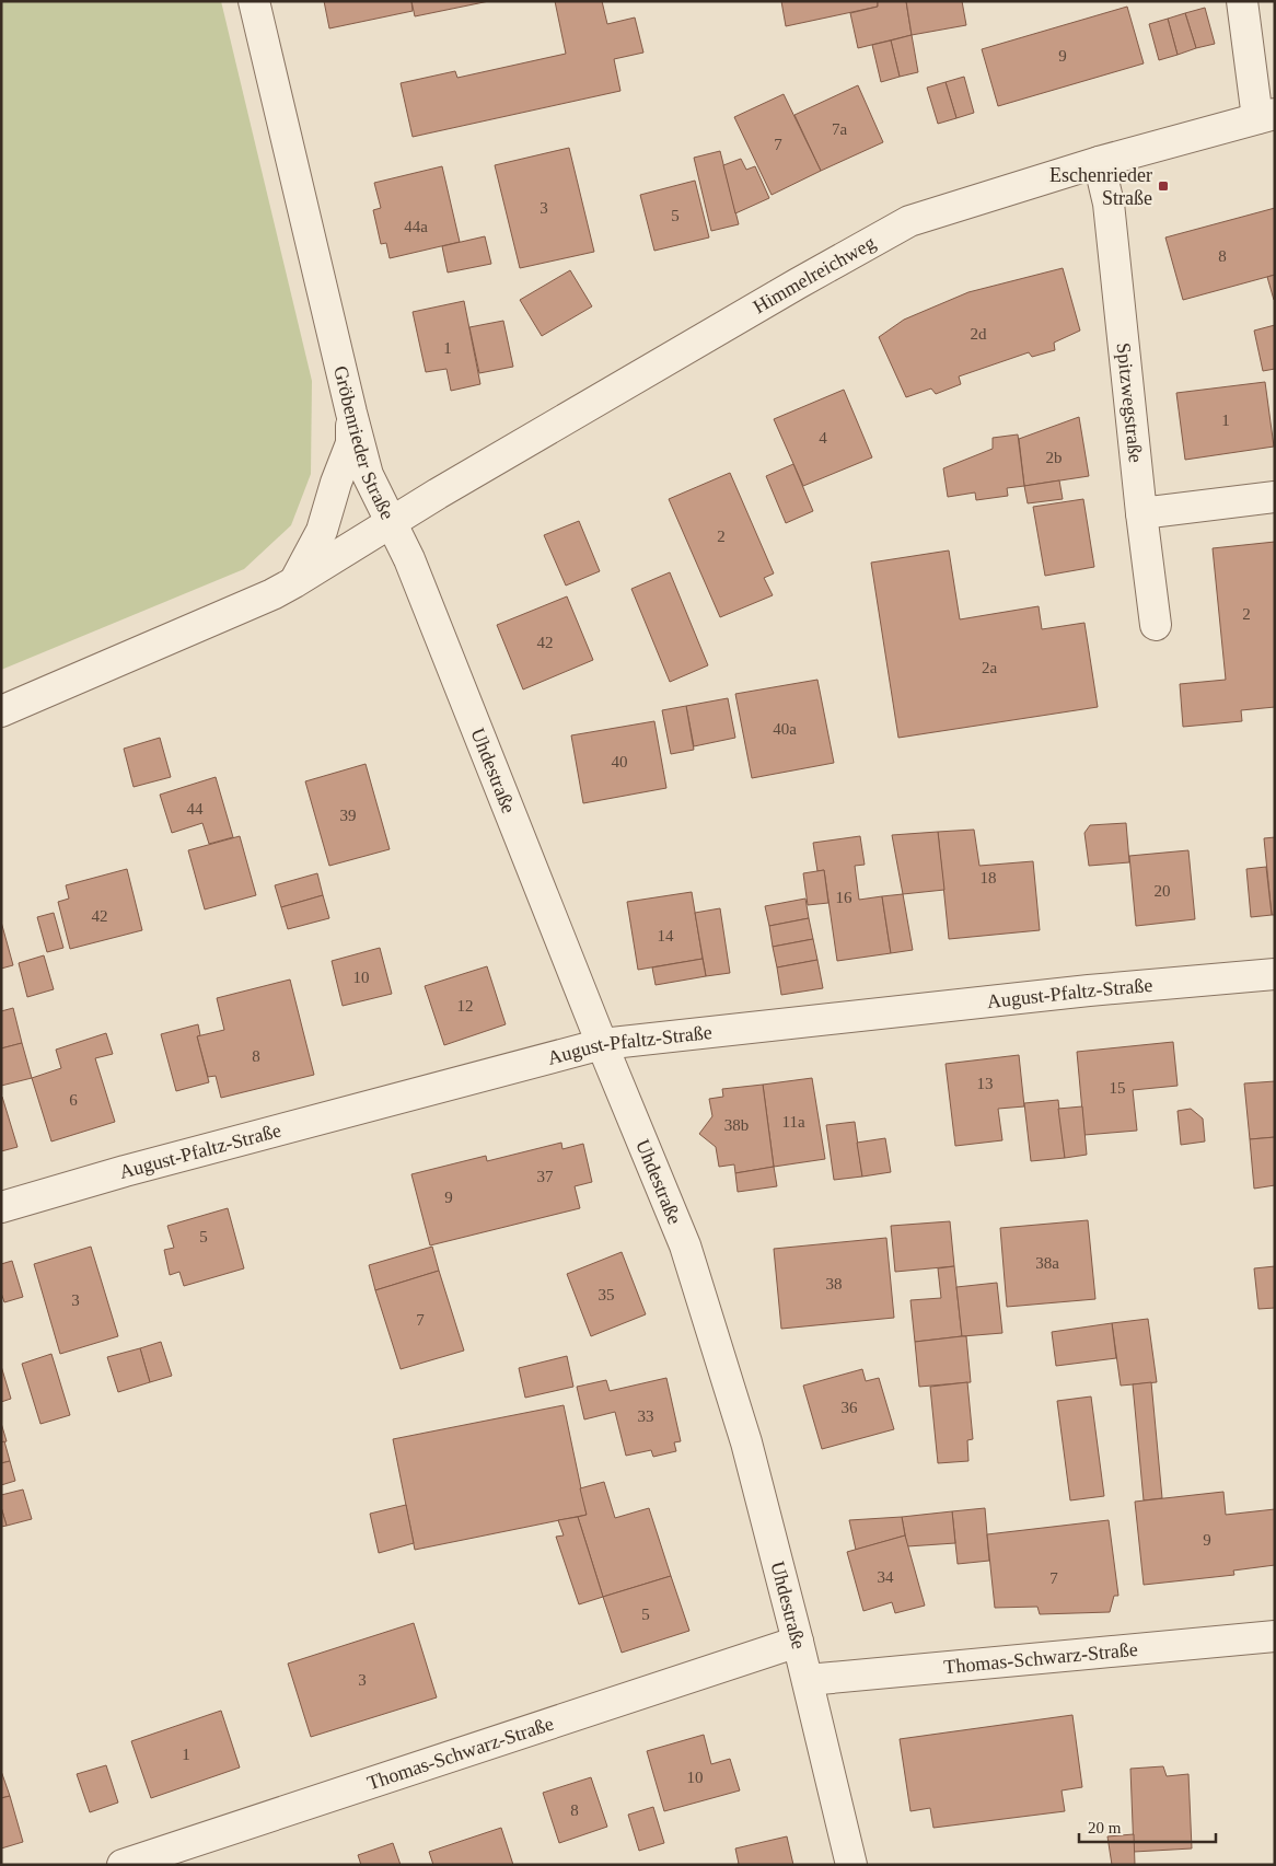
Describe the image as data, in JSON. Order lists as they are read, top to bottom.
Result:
{
  "streets": {
    "street": [
      "Himmelreichweg",
      "Spitzwegstraße",
      "Gröbenrieder Straße",
      "Uhdestraße",
      "August-Pfaltz-Straße",
      "Thomas-Schwarz-Straße"
    ]
  },
  "crossings": [
    ["Himmelreichweg", "Spitzwegstraße"],
    ["Himmelreichweg", "Gröbenrieder Straße"],
    ["Himmelreichweg", "Uhdestraße"],
    ["Gröbenrieder Straße", "Uhdestraße"],
    ["Uhdestraße", "August-Pfaltz-Straße"],
    ["Uhdestraße", "Thomas-Schwarz-Straße"]
  ],
  "places": {
    "transit": ["Eschenrieder Straße"]
  },
  "house_numbers": [
    "9",
    "7a",
    "7",
    "3",
    "5",
    "44a",
    "8",
    "2d",
    "1",
    "1",
    "4",
    "2b",
    "2",
    "2",
    "42",
    "2a",
    "40a",
    "40",
    "44",
    "39",
    "18",
    "20",
    "16",
    "42",
    "14",
    "10",
    "12",
    "8",
    "13",
    "15",
    "6",
    "11a",
    "38b",
    "37",
    "9",
    "5",
    "38a",
    "38",
    "35",
    "3",
    "7",
    "36",
    "33",
    "9",
    "34",
    "7",
    "5",
    "3",
    "1",
    "10",
    "8"
  ],
  "scale_bar": "20 m"
}
